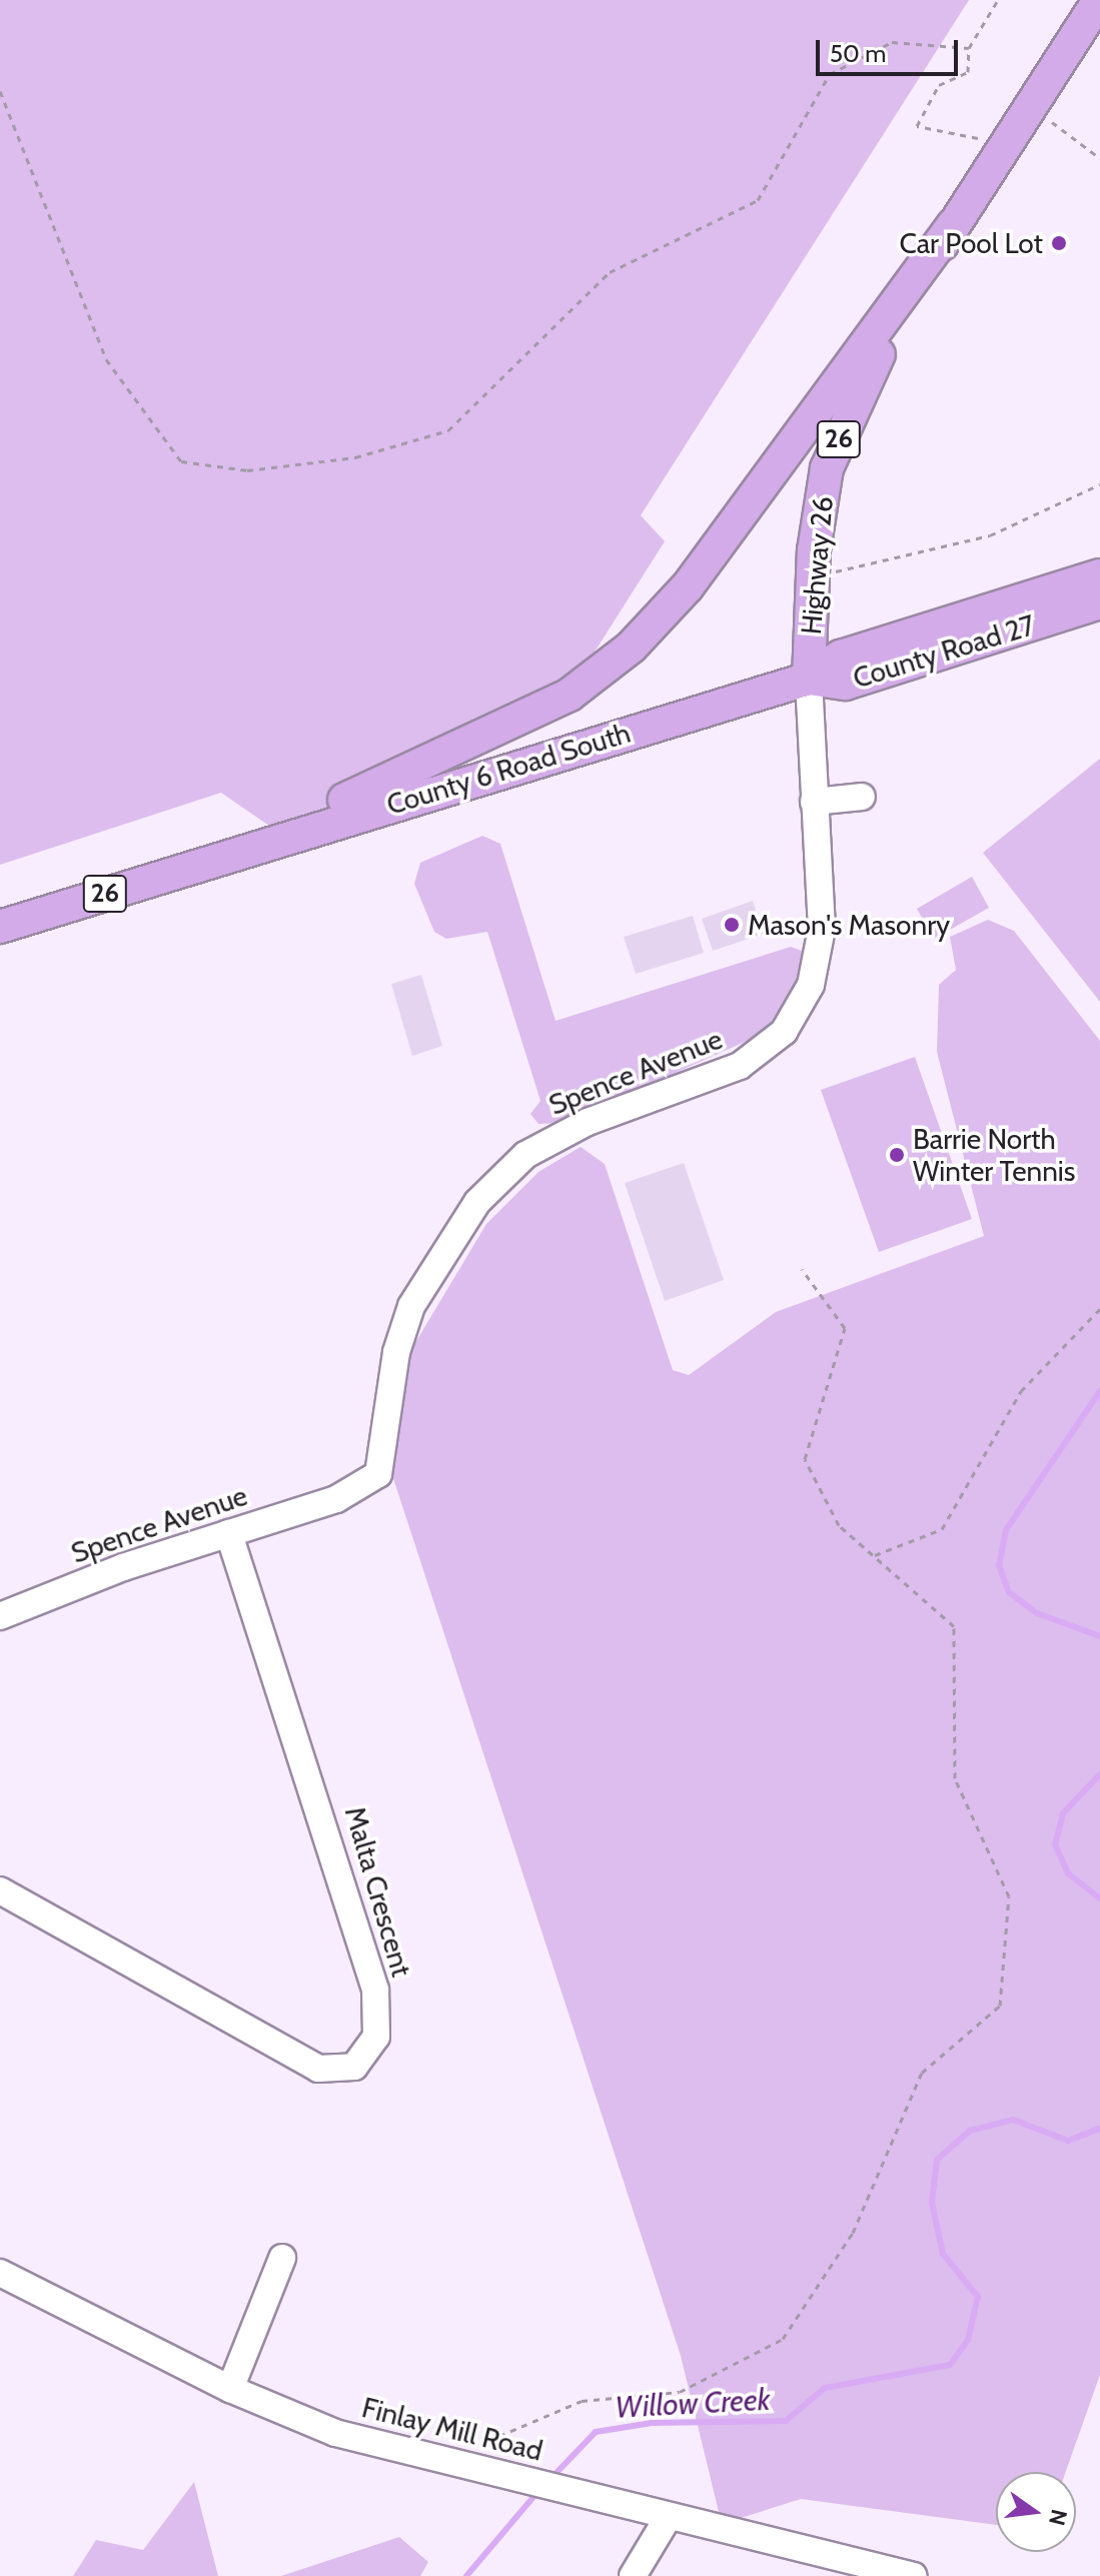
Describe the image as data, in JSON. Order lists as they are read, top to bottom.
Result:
{
  "streets": {
    "main road": [
      "26",
      "Highway 26",
      "County Road 27",
      "County 6 Road South"
    ],
    "street": ["Spence Avenue", "Malta Crescent", "Finlay Mill Road"]
  },
  "crossings": [
    ["26", "County 6 Road South"],
    ["Highway 26", "County Road 27"],
    ["Highway 26", "County 6 Road South"],
    ["Highway 26", "Spence Avenue"],
    ["County Road 27", "County 6 Road South"],
    ["County Road 27", "Spence Avenue"],
    ["County 6 Road South", "Spence Avenue"],
    ["Spence Avenue", "Malta Crescent"]
  ],
  "water": ["Willow Creek"],
  "places": ["Car Pool Lot", "Mason's Masonry", "Barrie North Winter Tennis"],
  "scale_bar": "50 m",
  "north": "right"
}
